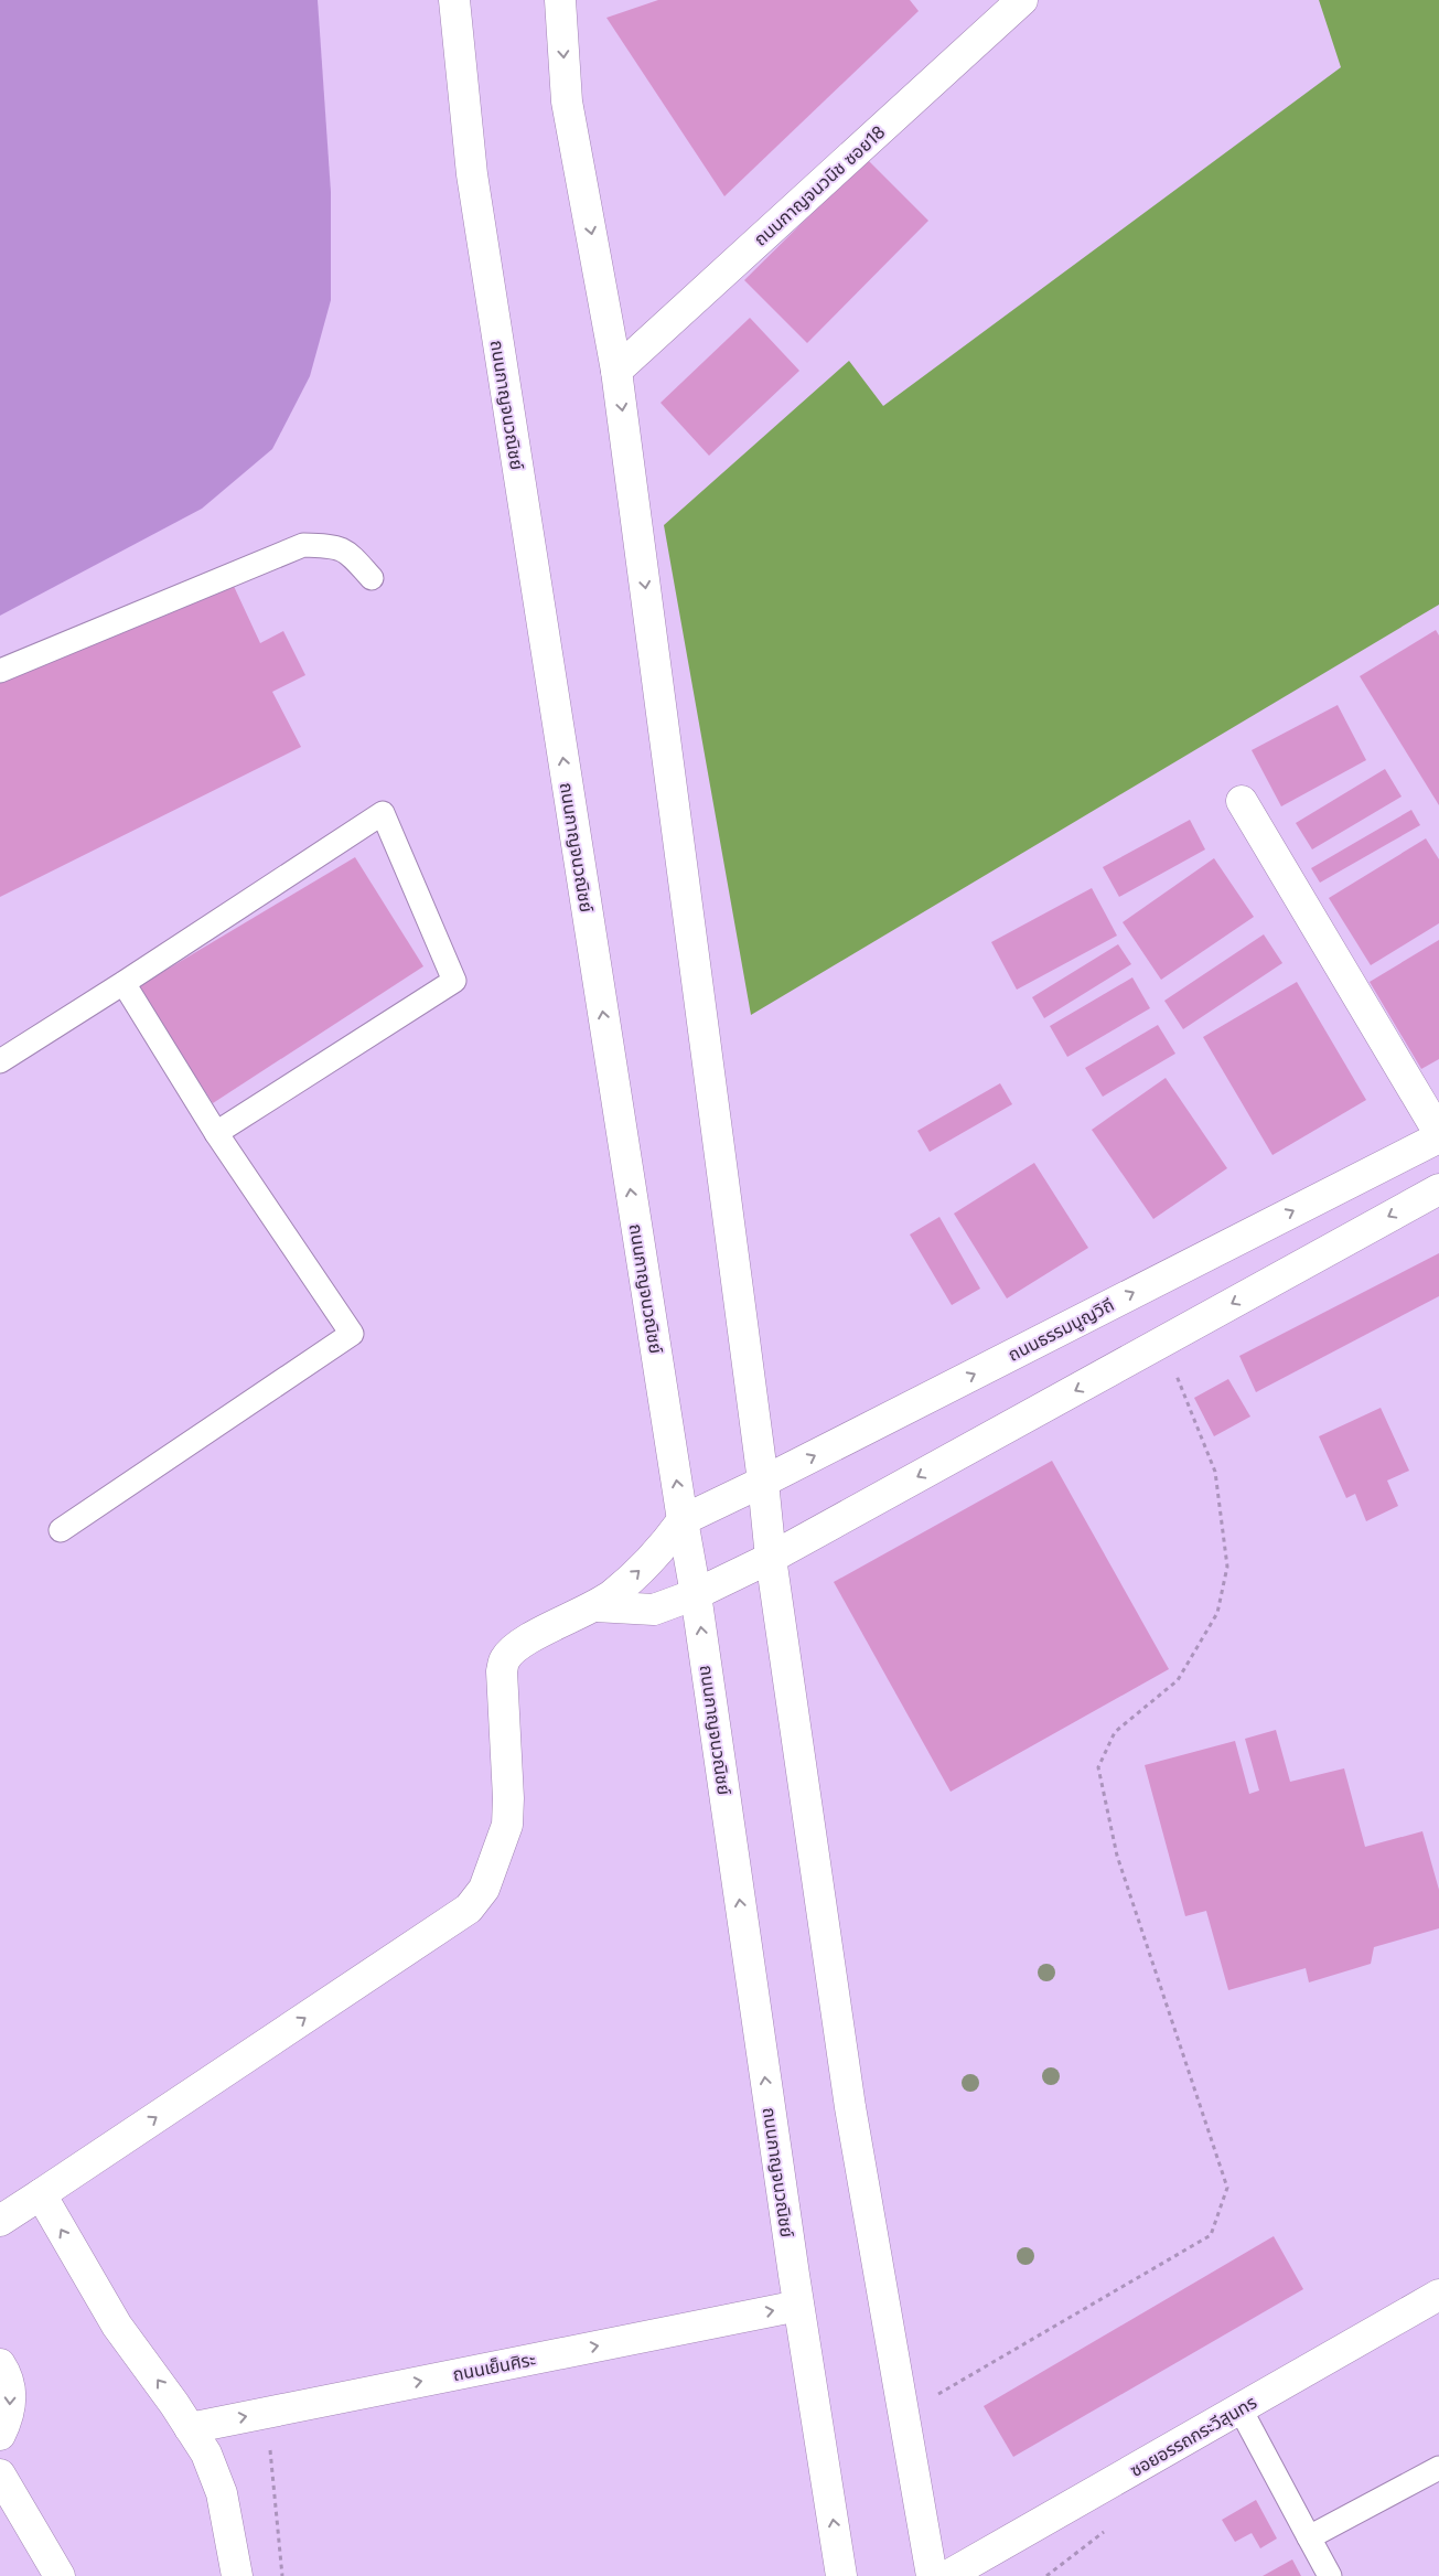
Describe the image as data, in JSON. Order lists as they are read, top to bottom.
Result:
{
  "streets": {
    "street": [
      "ถนนกาญจนวนิช ซอย18",
      "ถนนกาญจนวณิชย์",
      "ถนนธรรมนูญวิถี",
      "ถนนเย็นศิระ",
      "ซอยอรรถกระวีสุนทร"
    ]
  },
  "crossings": [
    ["ถนนกาญจนวณิชย์", "ถนนธรรมนูญวิถี"],
    ["ถนนกาญจนวณิชย์", "ถนนเย็นศิระ"]
  ],
  "one_way": ["ถนนเย็นศิระ"]
}
